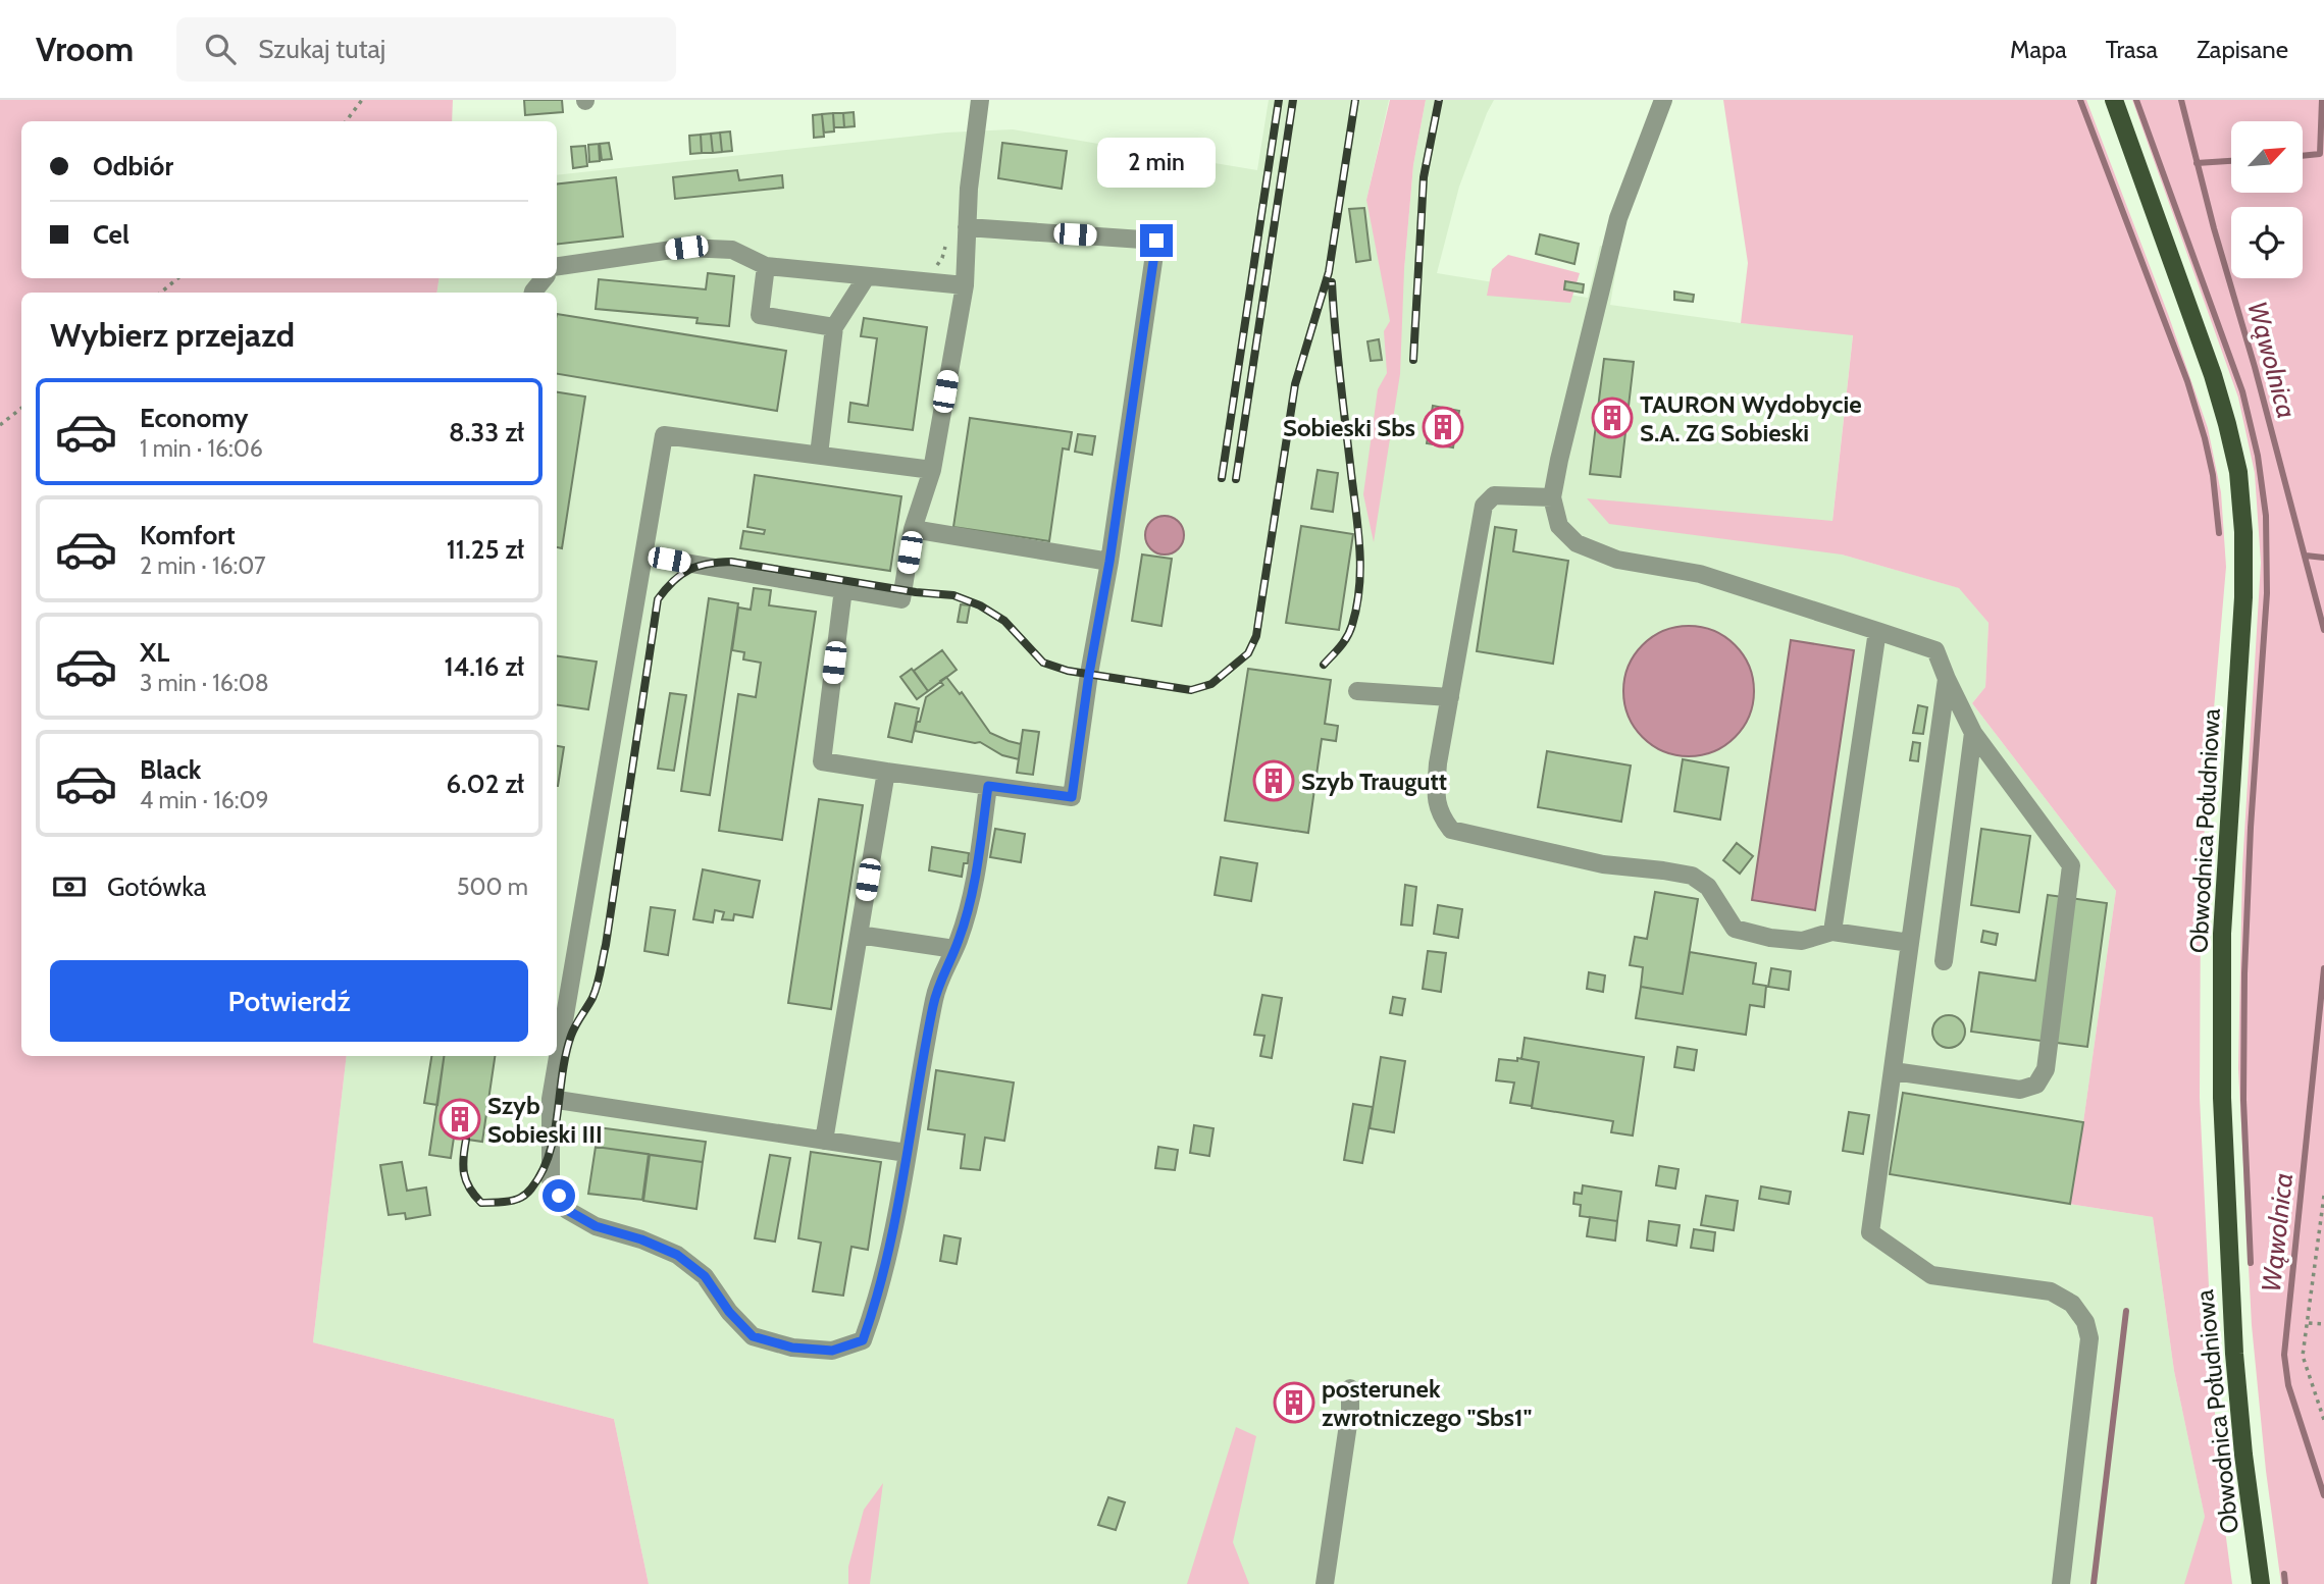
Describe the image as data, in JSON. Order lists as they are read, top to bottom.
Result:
{
  "streets": {
    "main road": ["Obwodnica Południowa"]
  },
  "water": ["Wąwolnica"],
  "places": {
    "building": [
      "TAURON Wydobycie S.A. ZG Sobieski",
      "Sobieski Sbs",
      "Szyb Traugutt",
      "Szyb Sobieski III",
      "posterunek zwrotniczego \"Sbs1\""
    ]
  },
  "north": "top right",
  "page": {
    "header": "Vroom",
    "search": "Szukaj tutaj",
    "nav": ["Mapa", "Trasa", "Zapisane"],
    "banner": ["Odbiór", "Cel"],
    "bubble": "2 min",
    "heading": "Wybierz przejazd",
    "list": [
      {
        "name": "Economy",
        "note": "1 min · 16:06",
        "value": "8.33 zł"
      },
      {
        "name": "Komfort",
        "note": "2 min · 16:07",
        "value": "11.25 zł"
      },
      {
        "name": "XL",
        "note": "3 min · 16:08",
        "value": "14.16 zł"
      },
      {
        "name": "Black",
        "note": "4 min · 16:09",
        "value": "6.02 zł"
      }
    ],
    "pay": ["Gotówka", "500 m"],
    "buttons": "Potwierdź"
  }
}
